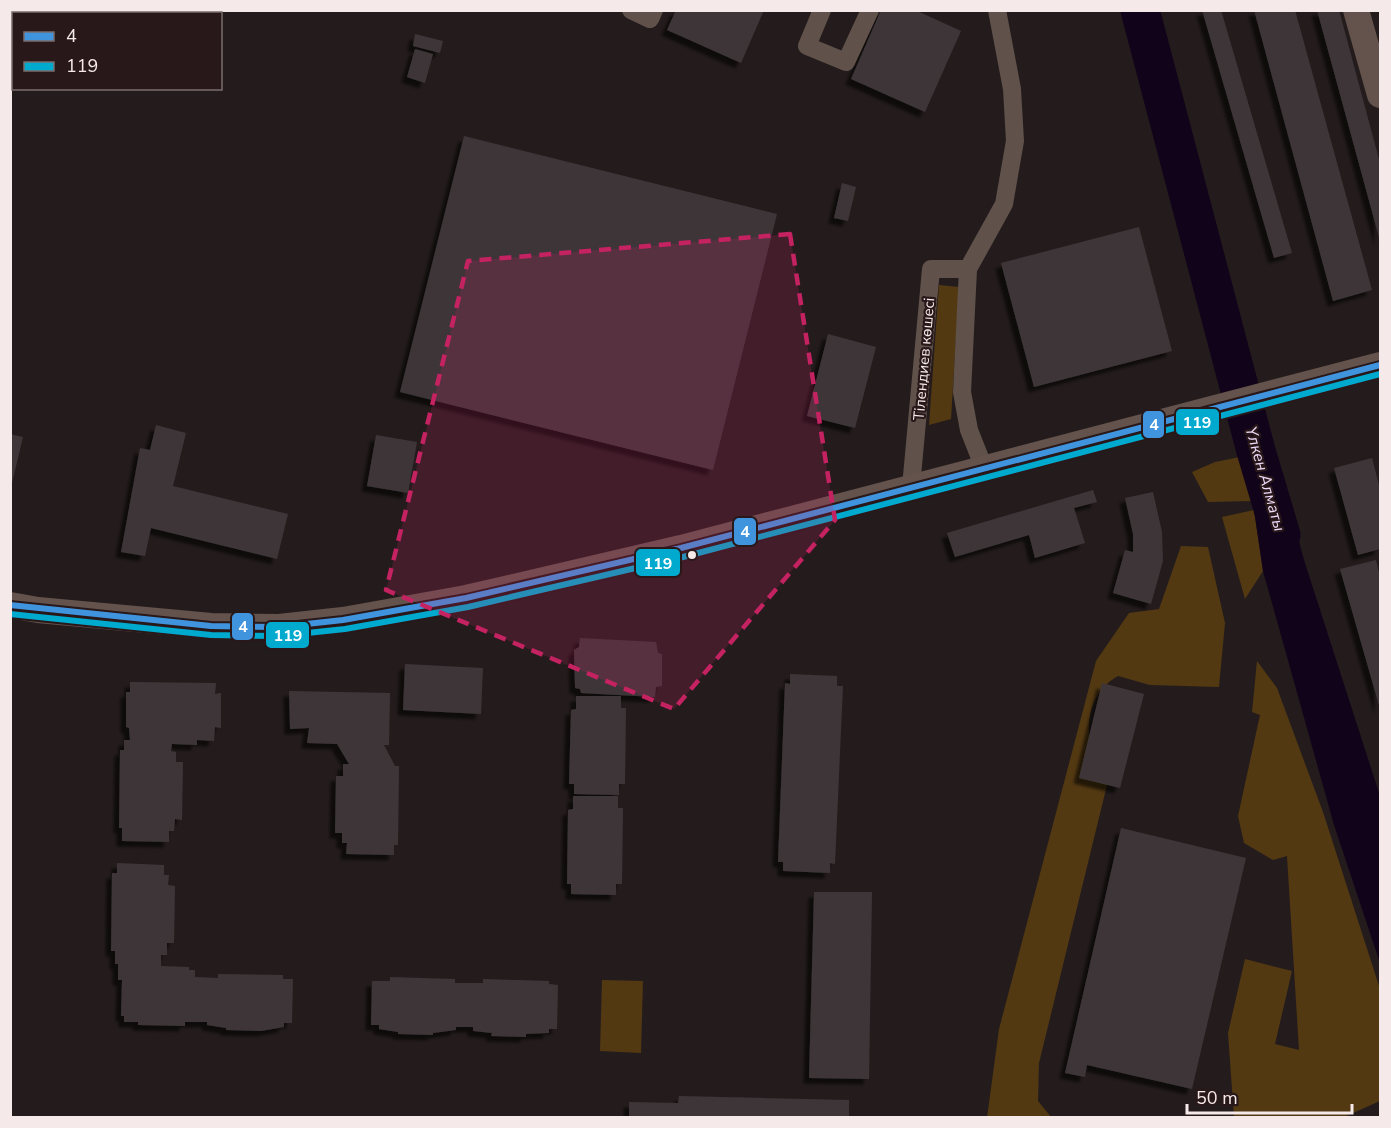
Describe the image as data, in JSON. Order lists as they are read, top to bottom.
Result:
{
  "streets": {
    "street": ["Тілендиев көшесі"]
  },
  "water": ["Үлкен Алматы"],
  "lines": ["transit line 4", "transit line 119"],
  "legend": ["4", "119"],
  "scale_bar": "50 m"
}
